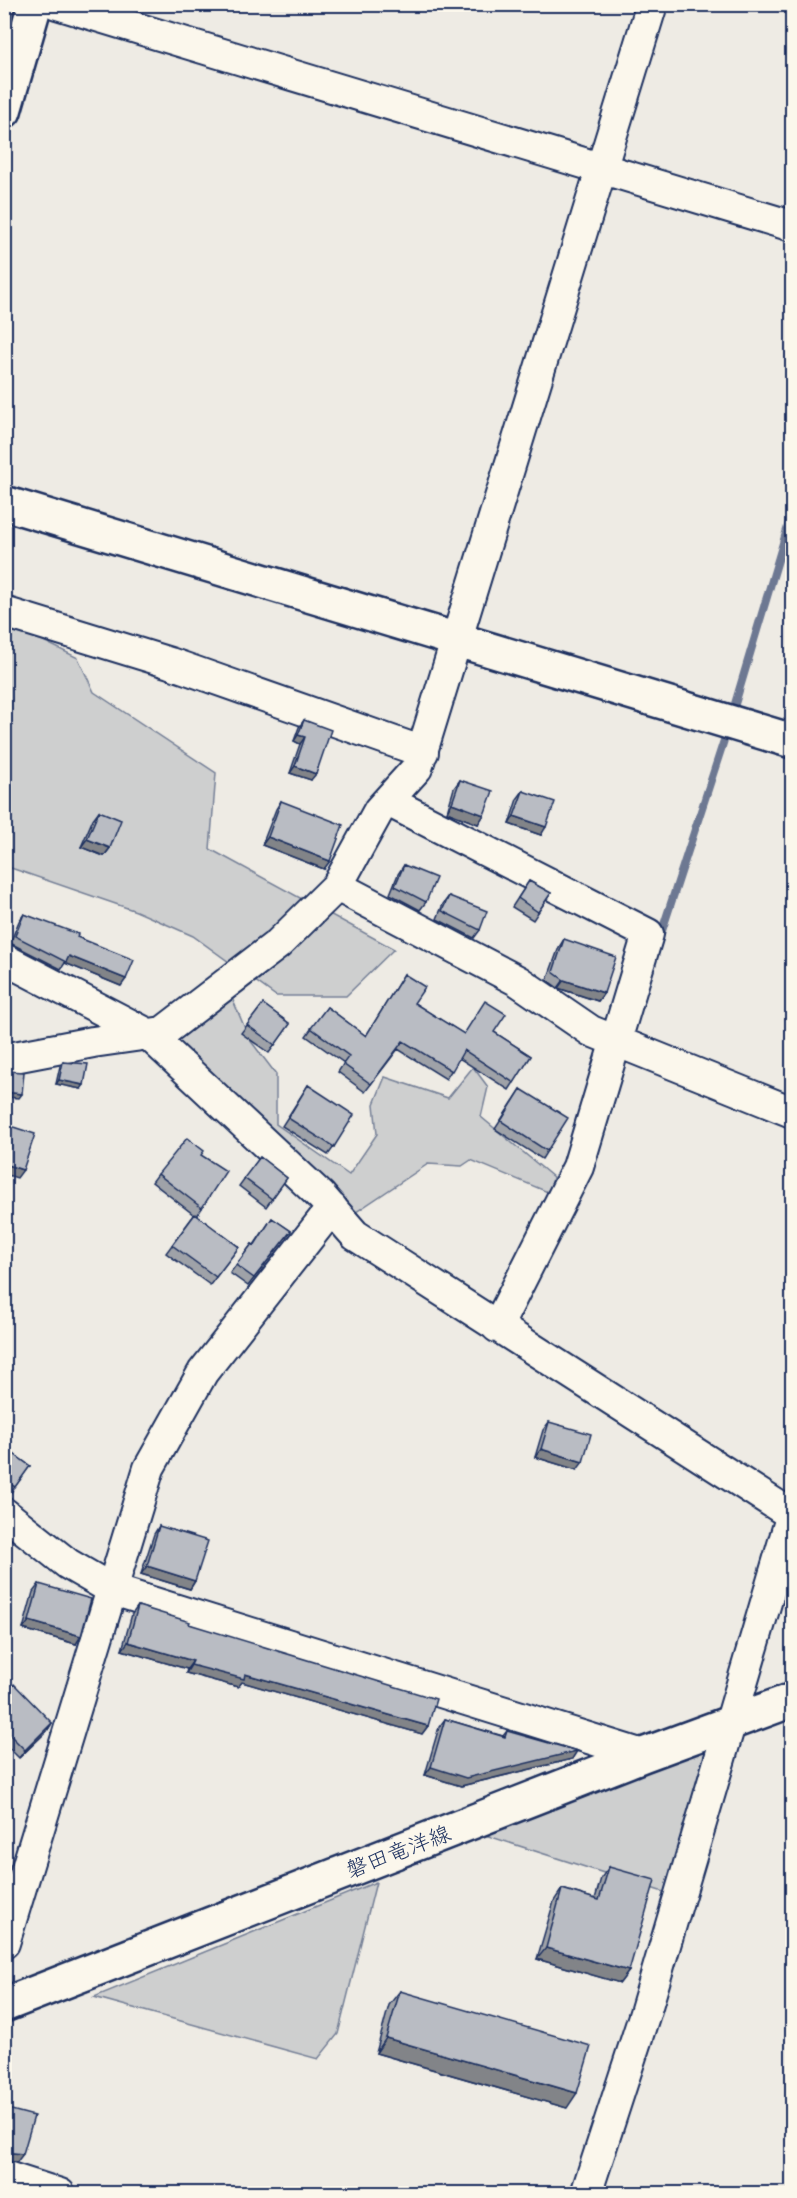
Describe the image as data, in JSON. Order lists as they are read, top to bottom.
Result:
{
  "streets": {
    "street": ["磐田竜洋線"]
  }
}
